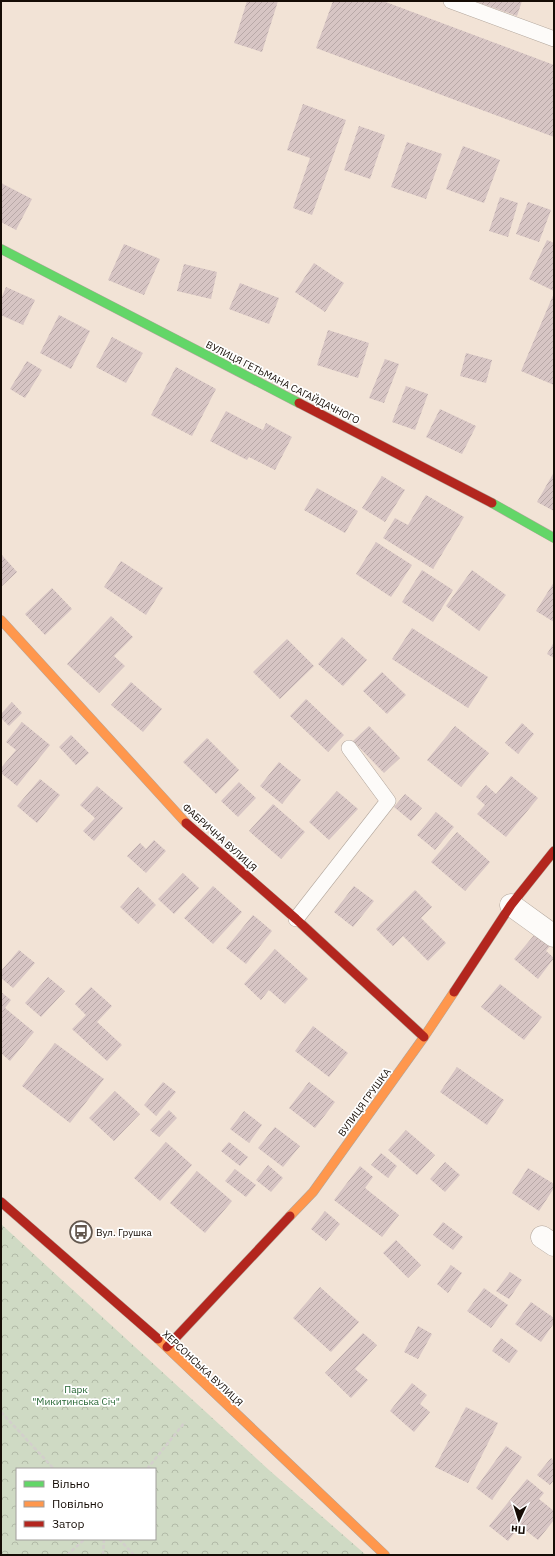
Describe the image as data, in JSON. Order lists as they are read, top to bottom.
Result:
{
  "streets": {
    "street": [
      "ВУЛИЦЯ ГЕТЬМАНА САГАЙДАЧНОГО",
      "ФАБРИЧНА ВУЛИЦЯ",
      "ВУЛИЦЯ ГРУШКА",
      "ХЕРСОНСЬКА ВУЛИЦЯ"
    ]
  },
  "crossings": [
    ["ФАБРИЧНА ВУЛИЦЯ", "ВУЛИЦЯ ГРУШКА"],
    ["ВУЛИЦЯ ГРУШКА", "ХЕРСОНСЬКА ВУЛИЦЯ"]
  ],
  "parks": ["Парк \"Микитинська Січ\""],
  "places": {
    "bus stop": ["Вул. Грушка"]
  },
  "legend": ["Вільно", "Повільно", "Затор"],
  "north": "bottom"
}
